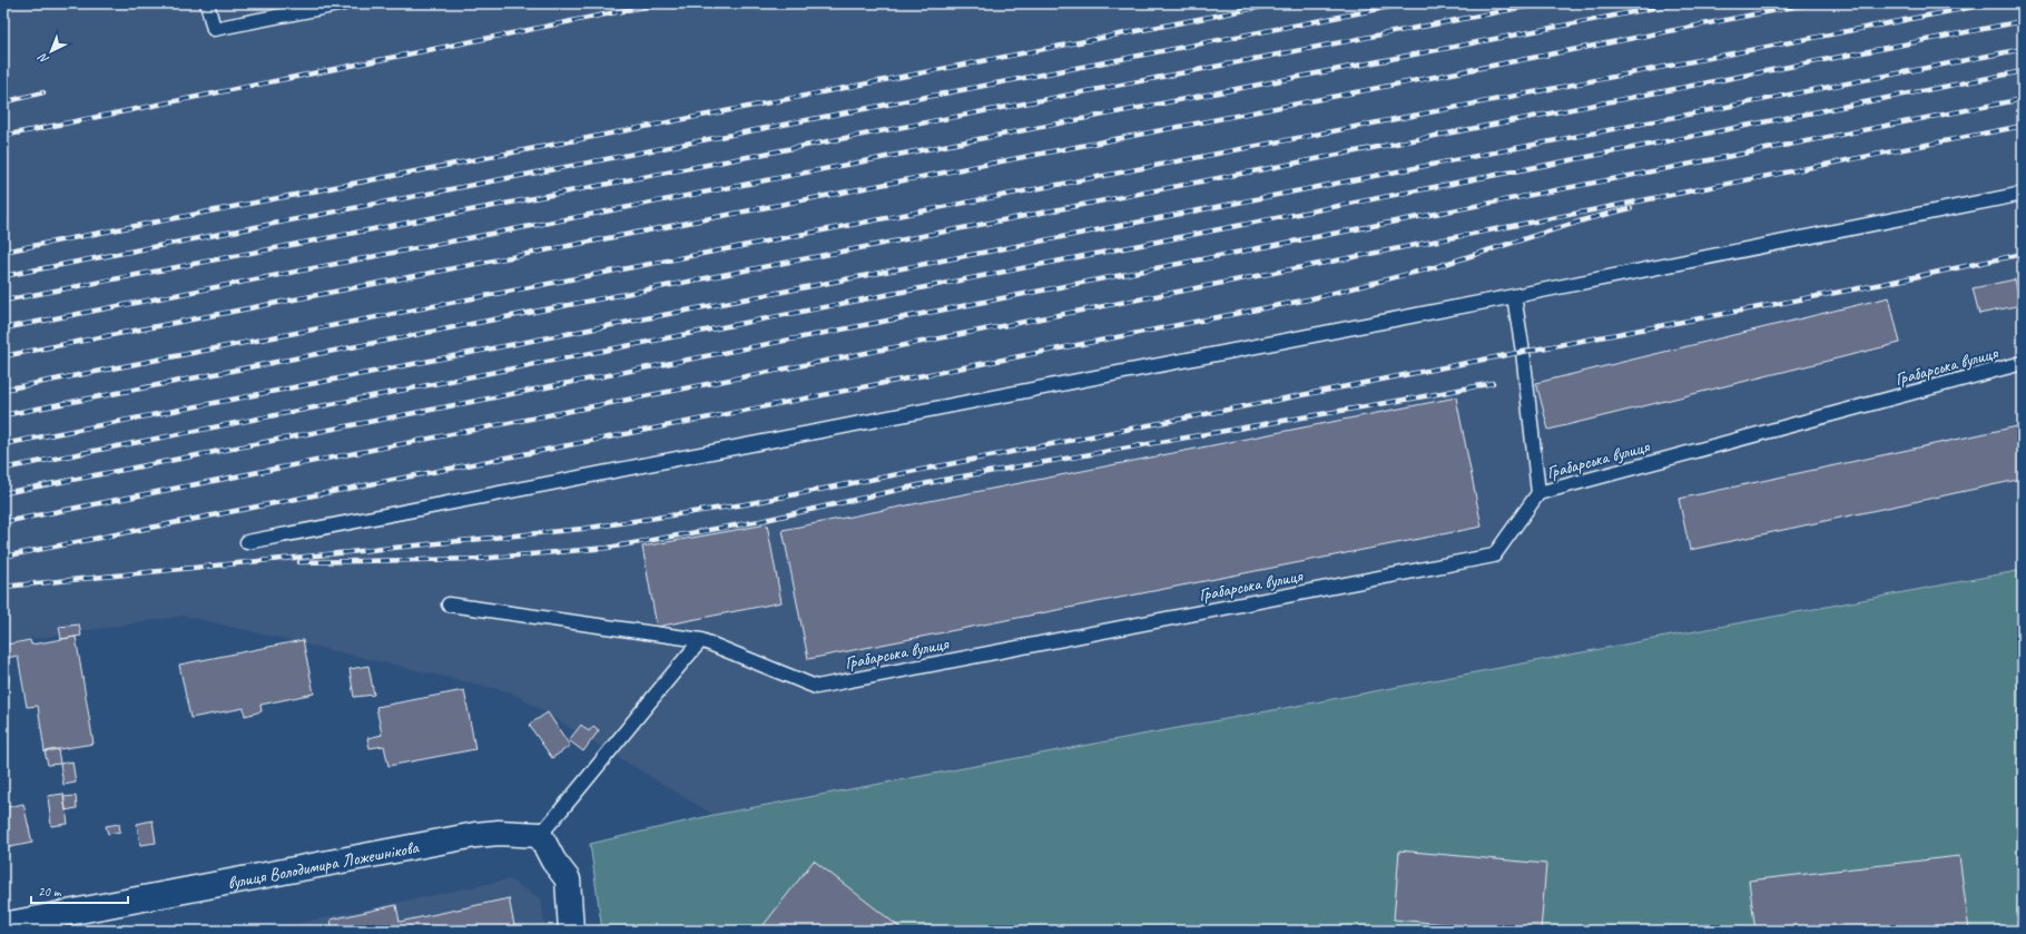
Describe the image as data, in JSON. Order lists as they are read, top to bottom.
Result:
{
  "streets": {
    "street": ["вулиця Володимира Ложешнікова"],
    "lane": ["Грабарська вулиця"]
  },
  "scale_bar": "20 m",
  "north": "bottom left"
}
